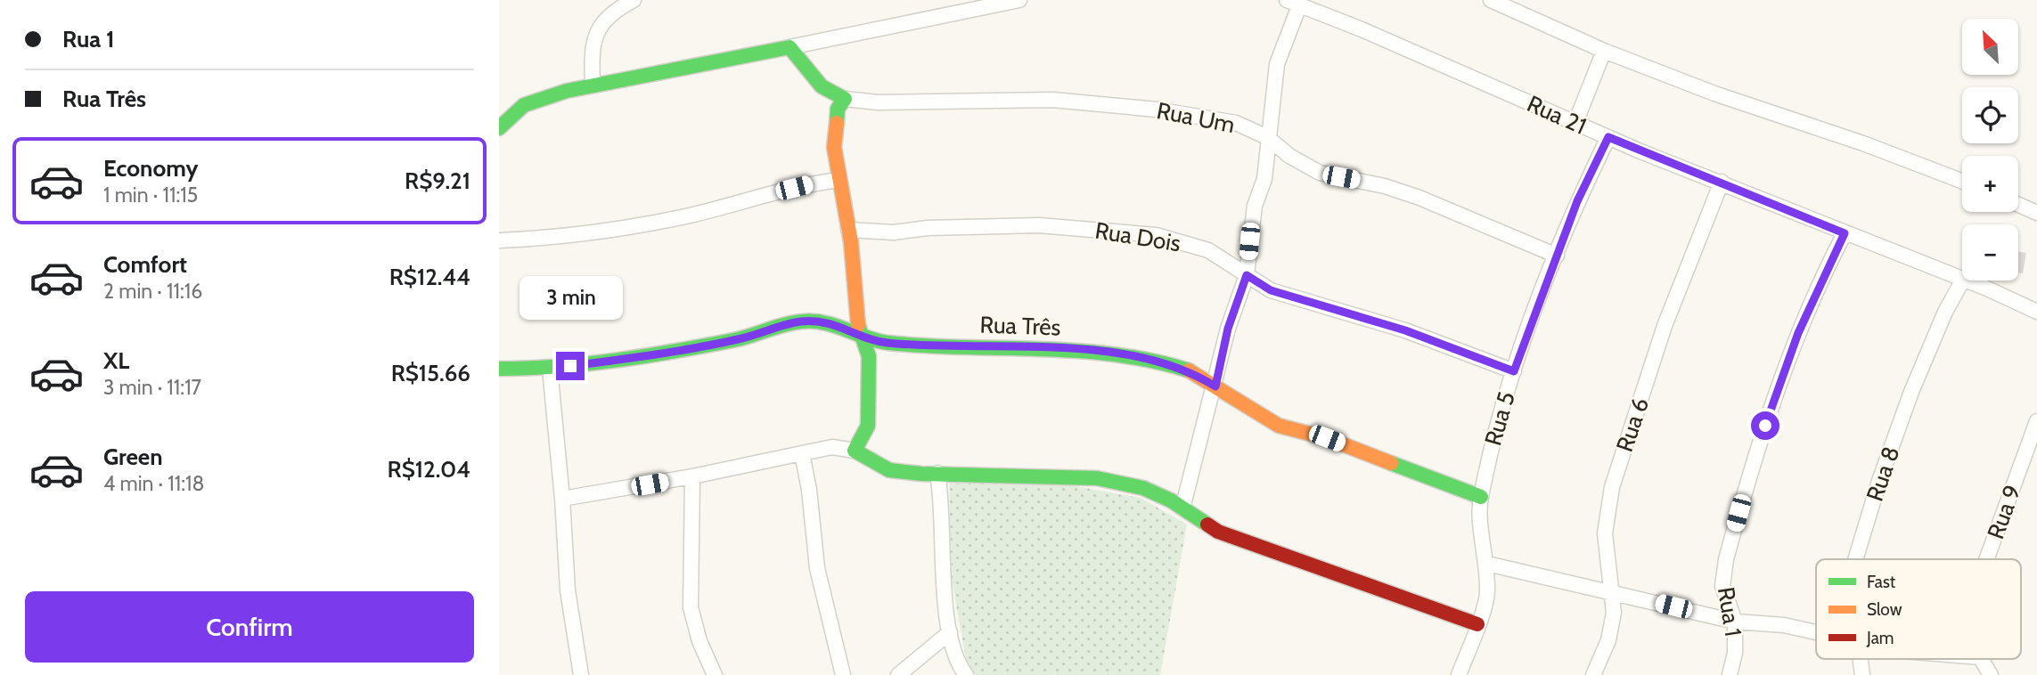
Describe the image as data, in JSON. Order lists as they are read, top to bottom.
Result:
{
  "streets": {
    "street": [
      "Rua 21",
      "Rua Um",
      "Rua Dois",
      "Rua Três",
      "Rua 5",
      "Rua 6",
      "Rua 8",
      "Rua 9",
      "Rua 1"
    ]
  },
  "crossings": [
    ["Rua 21", "Rua 5"],
    ["Rua 21", "Rua 6"],
    ["Rua 21", "Rua 1"],
    ["Rua Um", "Rua 5"],
    ["Rua Dois", "Rua 5"],
    ["Rua Três", "Rua 5"]
  ],
  "legend": ["Fast", "Slow", "Jam"],
  "north": "top left",
  "page": {
    "banner": ["Rua 1", "Rua Três"],
    "map_buttons": ["+", "−"],
    "list": [
      {
        "name": "Economy",
        "note": "1 min · 11:15",
        "value": "R$9.21"
      },
      {
        "name": "Comfort",
        "note": "2 min · 11:16",
        "value": "R$12.44"
      },
      {
        "name": "XL",
        "note": "3 min · 11:17",
        "value": "R$15.66"
      },
      {
        "name": "Green",
        "note": "4 min · 11:18",
        "value": "R$12.04"
      }
    ],
    "bubble": "3 min",
    "buttons": "Confirm"
  }
}
